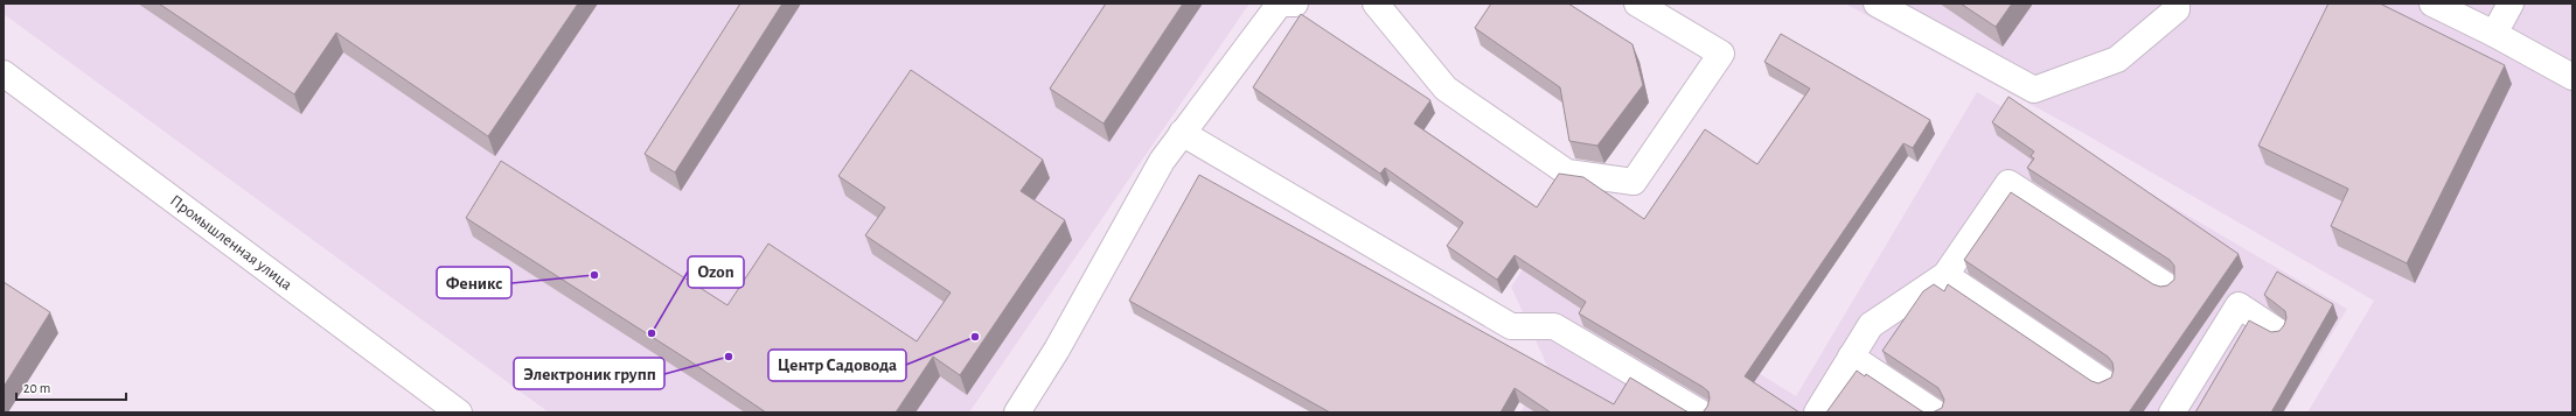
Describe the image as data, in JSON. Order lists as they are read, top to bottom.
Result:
{
  "streets": {
    "street": ["Промышленная улица"]
  },
  "places": [
    "Феникс",
    "Ozon",
    "Центр Садовода",
    "Электроник групп"
  ],
  "scale_bar": "20 m"
}
